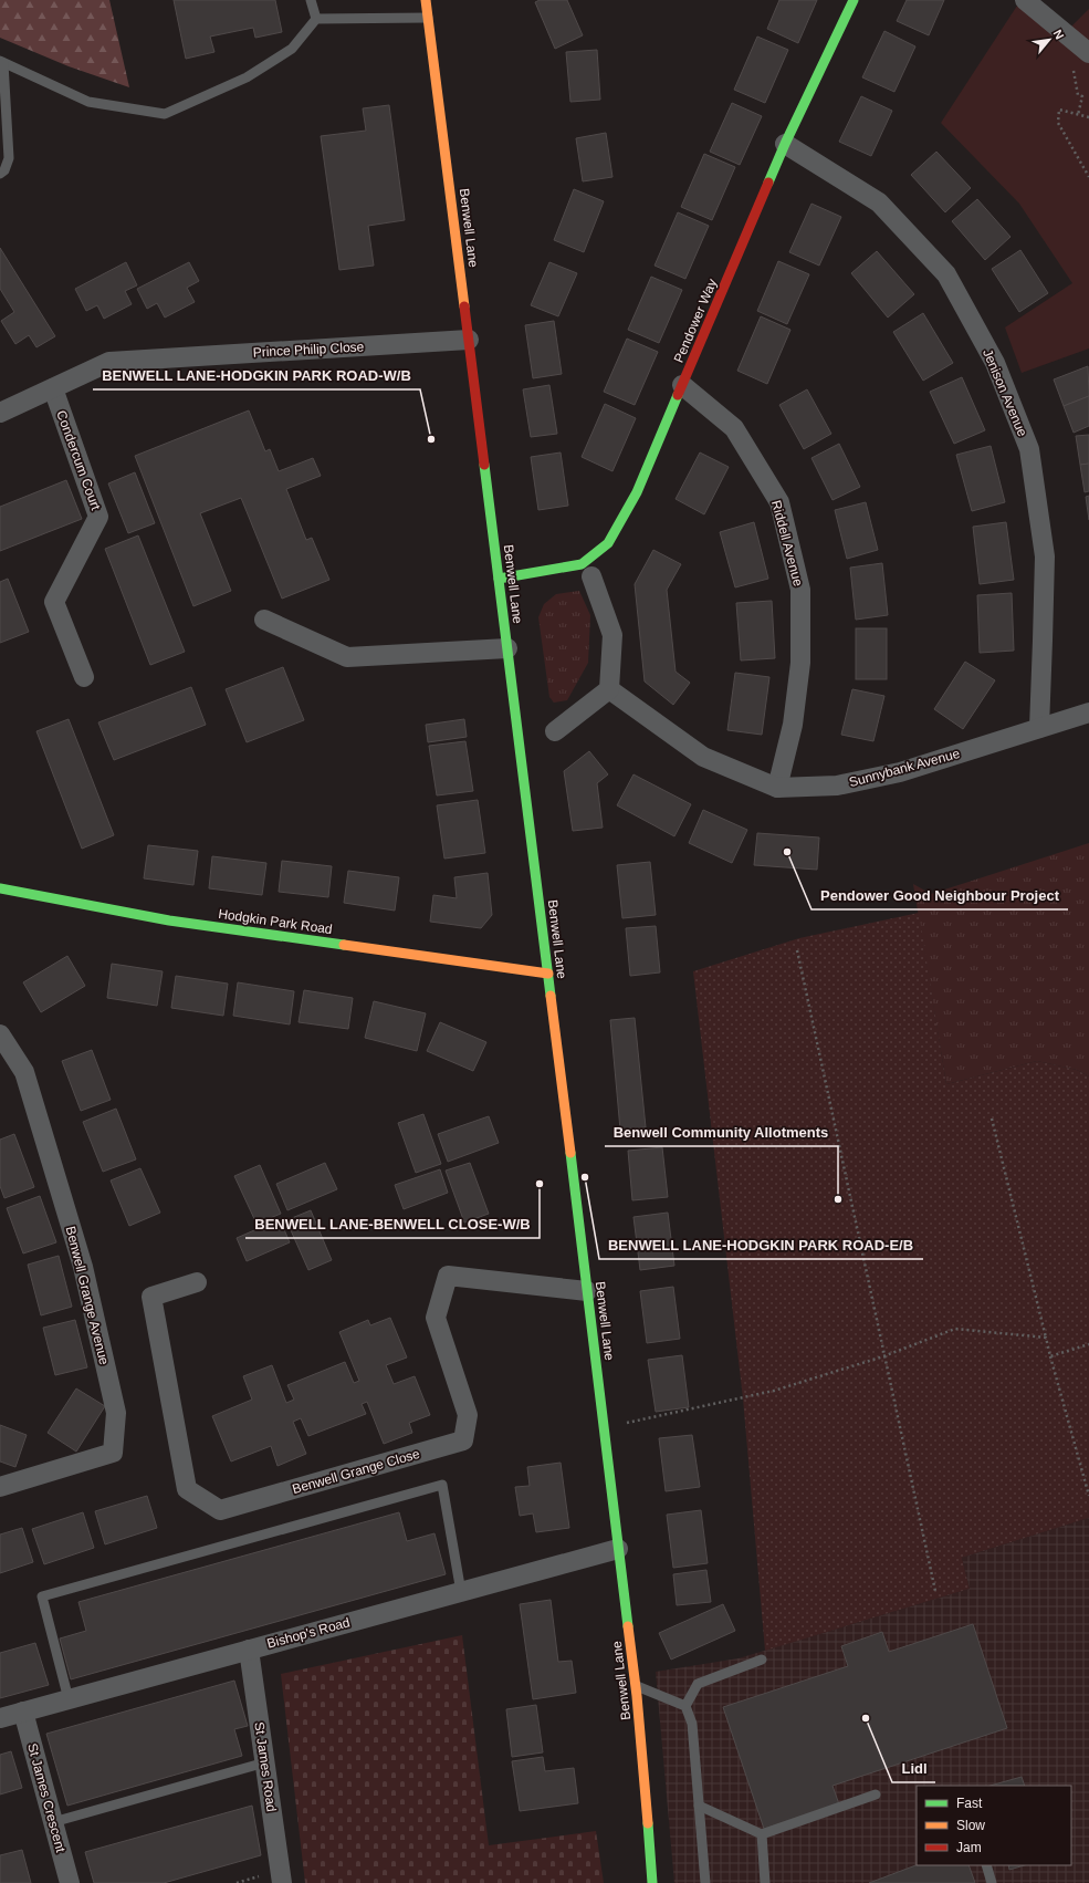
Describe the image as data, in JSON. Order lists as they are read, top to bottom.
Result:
{
  "streets": {
    "main road": ["Benwell Lane", "Pendower Way", "Hodgkin Park Road"],
    "street": [
      "Prince Philip Close",
      "Jenison Avenue",
      "Condercum Court",
      "Riddell Avenue",
      "Sunnybank Avenue",
      "Benwell Grange Avenue",
      "Benwell Grange Close",
      "Bishop's Road",
      "St James Road",
      "St James Crescent"
    ]
  },
  "crossings": [
    ["Benwell Lane", "Pendower Way"],
    ["Benwell Lane", "Prince Philip Close"],
    ["Benwell Lane", "Hodgkin Park Road"],
    ["Benwell Lane", "Benwell Grange Close"],
    ["Benwell Lane", "Bishop's Road"],
    ["Pendower Way", "Jenison Avenue"],
    ["Pendower Way", "Riddell Avenue"],
    ["Prince Philip Close", "Condercum Court"],
    ["Jenison Avenue", "Sunnybank Avenue"],
    ["Riddell Avenue", "Sunnybank Avenue"],
    ["Bishop's Road", "St James Road"],
    ["Bishop's Road", "St James Crescent"]
  ],
  "places": [
    "BENWELL LANE-HODGKIN PARK ROAD-W/B",
    "Pendower Good Neighbour Project",
    "BENWELL LANE-HODGKIN PARK ROAD-E/B",
    "BENWELL LANE-BENWELL CLOSE-W/B",
    "Benwell Community Allotments",
    "Lidl"
  ],
  "legend": ["Fast", "Slow", "Jam"],
  "north": "top right"
}
